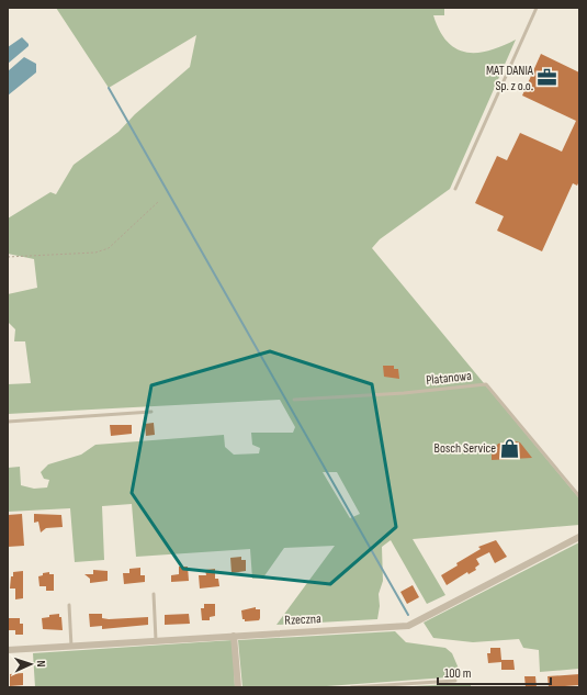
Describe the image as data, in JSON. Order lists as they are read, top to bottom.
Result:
{
  "streets": {
    "street": ["Rzeczna"],
    "lane": ["Platanowa"]
  },
  "places": {
    "office": ["MAT DANIA Sp. z o.o."],
    "shop": ["Bosch Service"]
  },
  "scale_bar": "100 m",
  "north": "right"
}
